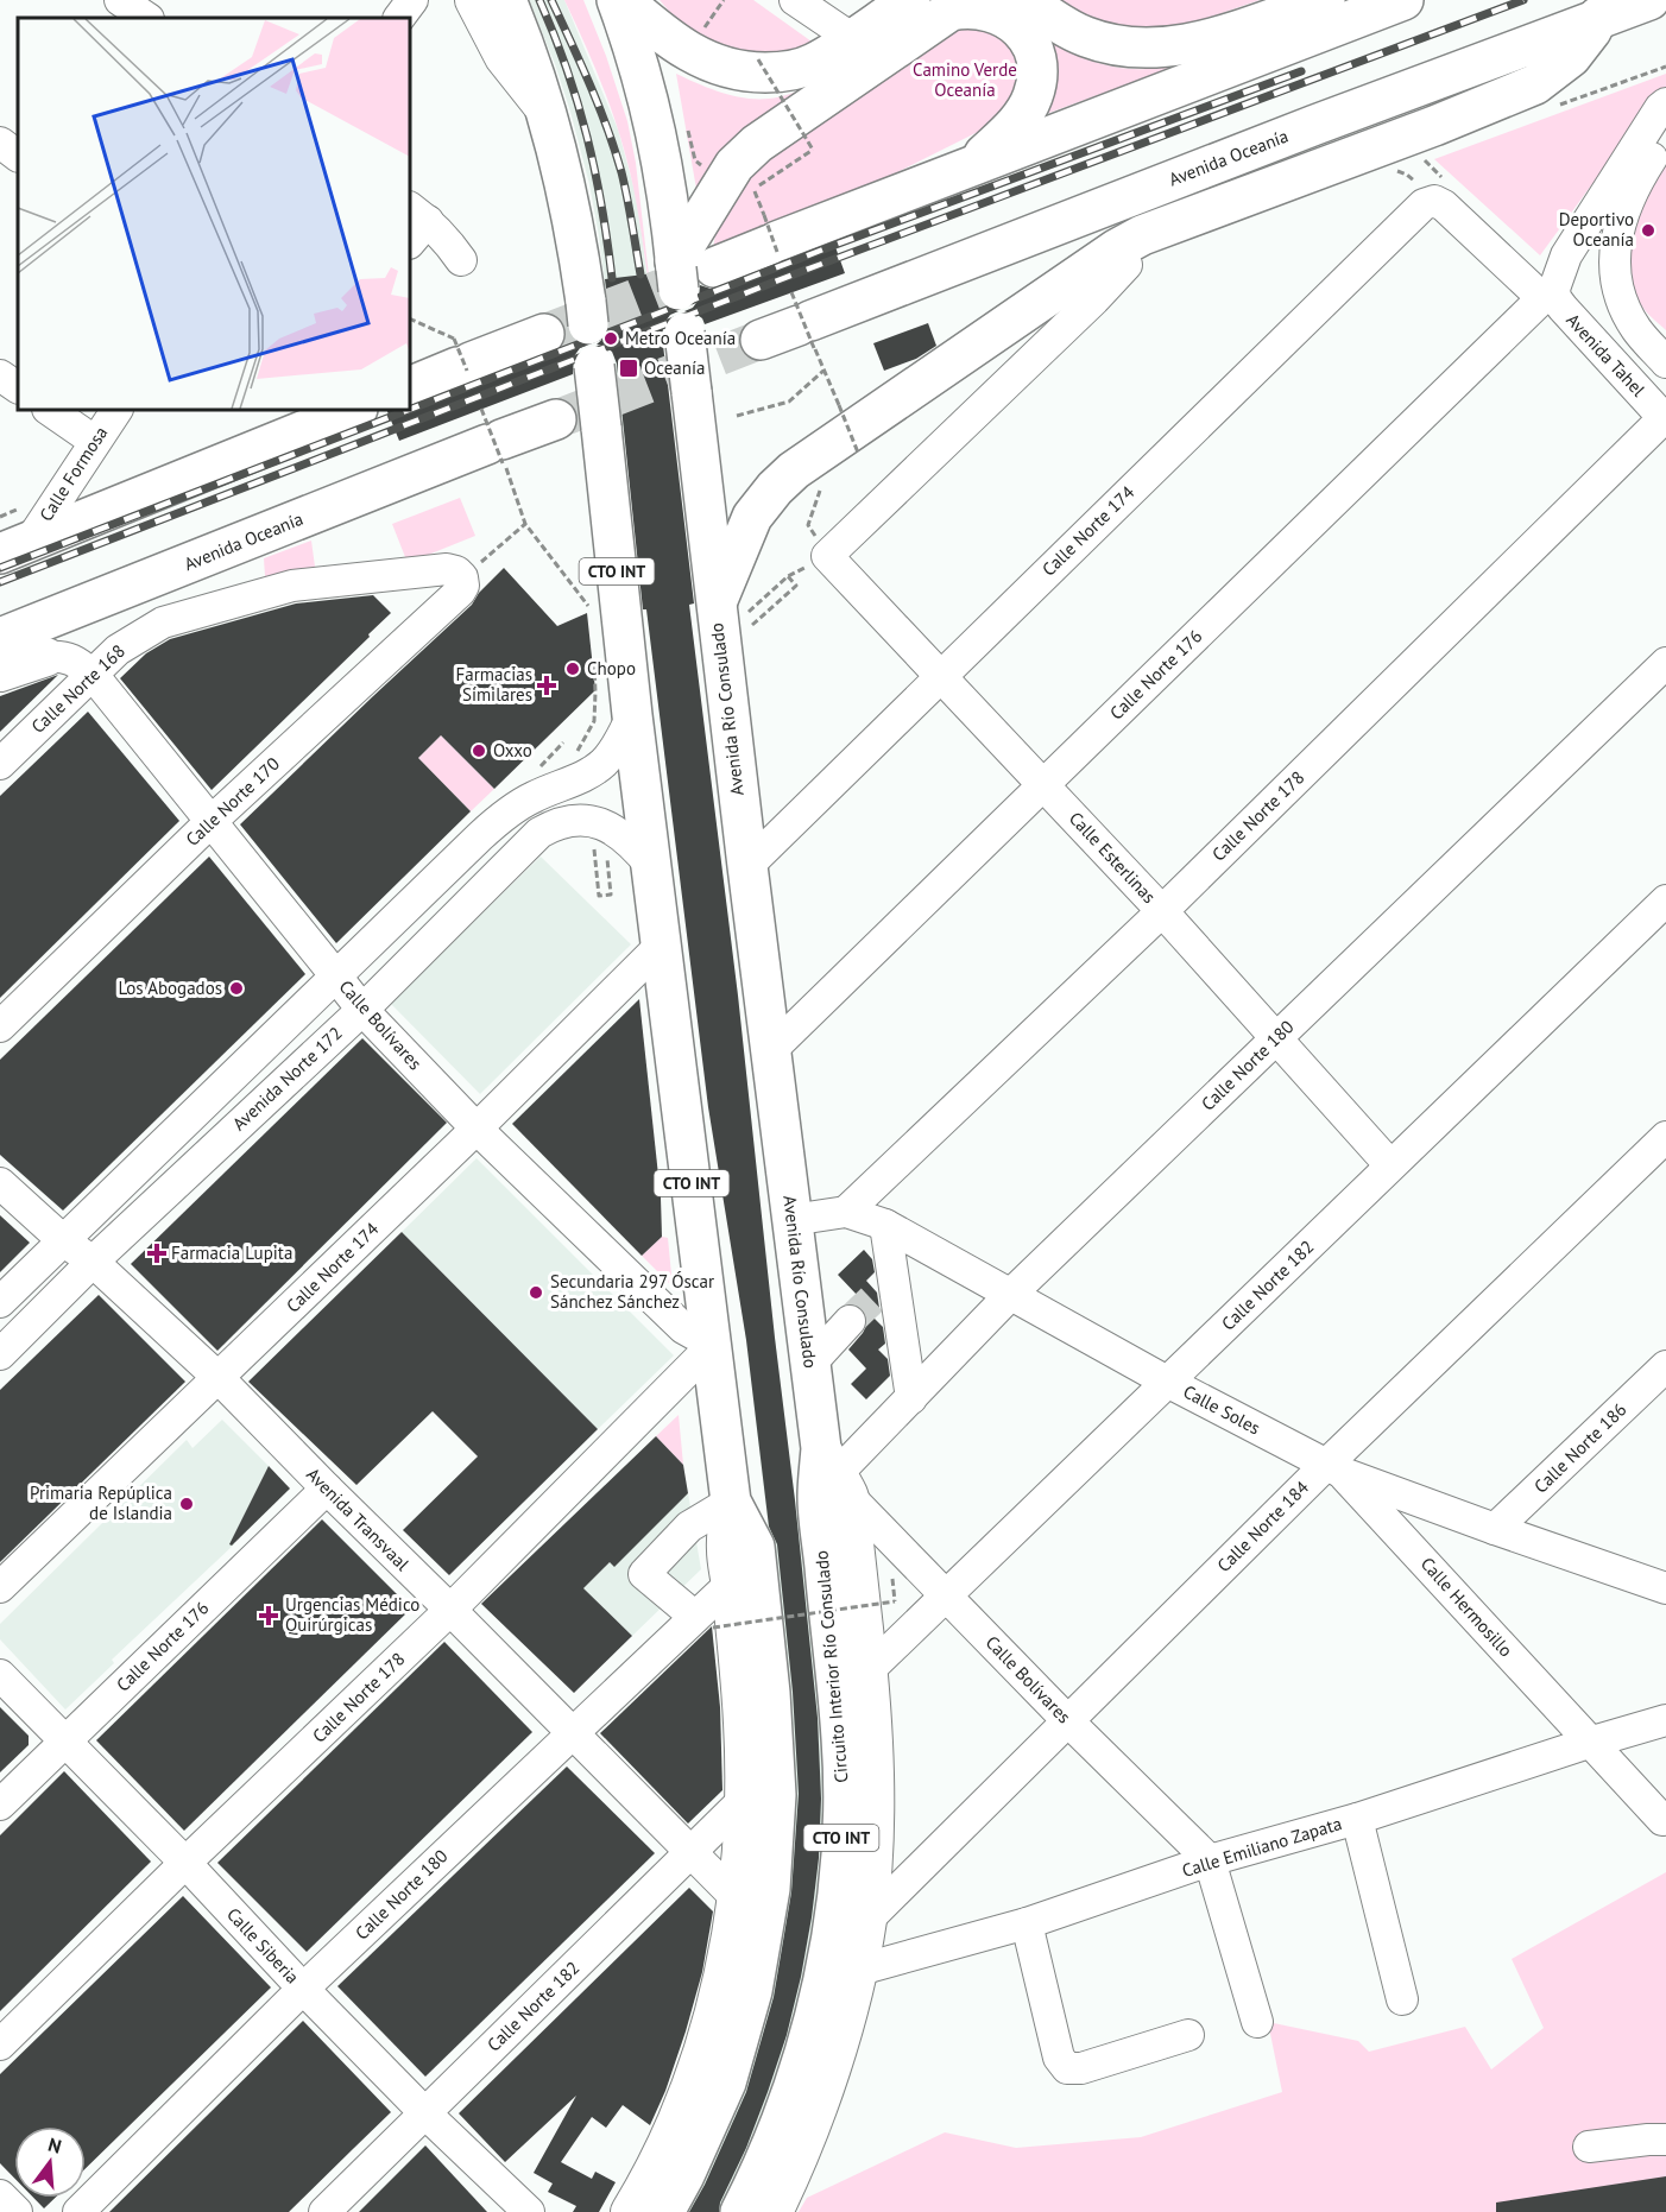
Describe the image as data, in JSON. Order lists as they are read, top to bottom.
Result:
{
  "streets": {
    "highway": [
      "Avenida Oceanía",
      "CTO INT",
      "Avenida Río Consulado",
      "Circuito Interior Río Consulado"
    ],
    "street": [
      "Avenida Tahel",
      "Calle Formosa",
      "Calle Norte 174",
      "Calle Norte 176",
      "Calle Norte 168",
      "Calle Norte 170",
      "Calle Norte 178",
      "Calle Esterlinas",
      "Calle Bolívares",
      "Calle Norte 180",
      "Avenida Norte 172",
      "Calle Norte 182",
      "Calle Soles",
      "Calle Norte 186",
      "Avenida Transvaal",
      "Calle Norte 184",
      "Calle Hermosillo",
      "Calle Emiliano Zapata",
      "Calle Siberia"
    ]
  },
  "crossings": [
    ["Avenida Tahel", "Calle Norte 174"],
    ["Avenida Tahel", "Calle Norte 176"],
    ["Avenida Tahel", "Calle Norte 178"],
    ["Calle Norte 174", "CTO INT"],
    ["Calle Norte 174", "Avenida Río Consulado"],
    ["Calle Norte 174", "Calle Esterlinas"],
    ["Calle Norte 174", "Calle Bolívares"],
    ["Calle Norte 174", "Avenida Transvaal"],
    ["CTO INT", "Calle Norte 178"],
    ["CTO INT", "Calle Bolívares"],
    ["CTO INT", "Calle Norte 180"],
    ["CTO INT", "Avenida Norte 172"],
    ["CTO INT", "Calle Norte 182"],
    ["CTO INT", "Avenida Transvaal"],
    ["Calle Norte 176", "Avenida Río Consulado"],
    ["Calle Norte 176", "Calle Esterlinas"],
    ["Calle Norte 176", "Avenida Transvaal"],
    ["Calle Norte 176", "Calle Siberia"],
    ["Calle Norte 168", "Calle Norte 170"],
    ["Calle Norte 168", "Calle Bolívares"],
    ["Avenida Río Consulado", "Calle Bolívares"],
    ["Avenida Río Consulado", "Calle Norte 180"],
    ["Avenida Río Consulado", "Calle Norte 182"],
    ["Avenida Río Consulado", "Calle Soles"],
    ["Avenida Río Consulado", "Calle Norte 184"],
    ["Avenida Río Consulado", "Circuito Interior Río Consulado"],
    ["Avenida Río Consulado", "Calle Emiliano Zapata"],
    ["Calle Norte 170", "Calle Bolívares"],
    ["Calle Norte 178", "Calle Esterlinas"],
    ["Calle Norte 178", "Calle Bolívares"],
    ["Calle Norte 178", "Calle Soles"],
    ["Calle Norte 178", "Avenida Transvaal"],
    ["Calle Norte 178", "Calle Siberia"],
    ["Calle Esterlinas", "Calle Norte 180"],
    ["Calle Esterlinas", "Calle Norte 182"],
    ["Calle Bolívares", "Calle Norte 180"],
    ["Calle Bolívares", "Avenida Norte 172"],
    ["Calle Bolívares", "Calle Norte 182"],
    ["Calle Bolívares", "Calle Norte 184"],
    ["Calle Bolívares", "Circuito Interior Río Consulado"],
    ["Calle Bolívares", "Calle Emiliano Zapata"],
    ["Calle Norte 180", "Calle Soles"],
    ["Calle Norte 180", "Avenida Transvaal"],
    ["Calle Norte 180", "Circuito Interior Río Consulado"],
    ["Calle Norte 180", "Calle Siberia"],
    ["Avenida Norte 172", "Avenida Transvaal"],
    ["Calle Norte 182", "Calle Soles"],
    ["Calle Norte 182", "Avenida Transvaal"],
    ["Calle Norte 182", "Calle Siberia"],
    ["Calle Soles", "Calle Norte 186"],
    ["Calle Soles", "Calle Norte 184"],
    ["Calle Soles", "Calle Hermosillo"],
    ["Calle Norte 184", "Calle Hermosillo"],
    ["Calle Hermosillo", "Calle Emiliano Zapata"]
  ],
  "parks": ["Camino Verde Oceanía"],
  "places": {
    "other": [
      "Deportivo Oceanía",
      "Metro Oceanía",
      "Chopo",
      "Oxxo",
      "Los Abogados",
      "Secundaria 297 Óscar Sánchez Sánchez",
      "Primaria Repúplica de Islandia"
    ],
    "transit": ["Oceanía"],
    "health": ["Farmacias Similares", "Farmacia Lupita", "Urgencias Médico Quirúrgicas"]
  },
  "north": "top"
}
